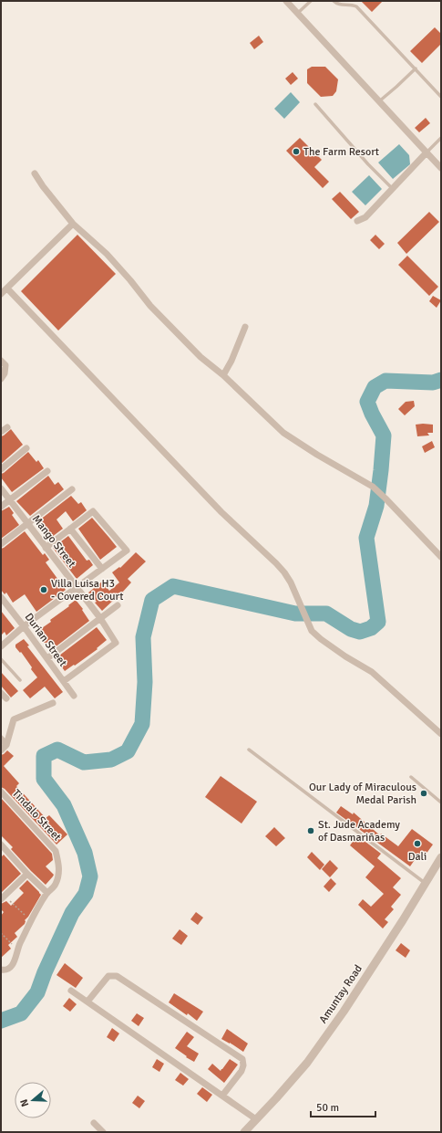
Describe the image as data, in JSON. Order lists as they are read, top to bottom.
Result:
{
  "streets": {
    "street": [
      "Mango Street",
      "Durian Street",
      "Tindalo Street",
      "Amuntay Road"
    ]
  },
  "crossings": [
    ["Mango Street", "Durian Street"]
  ],
  "places": [
    "The Farm Resort",
    "Villa Luisa H3 - Covered Court",
    "Our Lady of Miraculous Medal Parish",
    "St. Jude Academy of Dasmariñas",
    "Dali"
  ],
  "scale_bar": "50 m",
  "north": "left"
}
